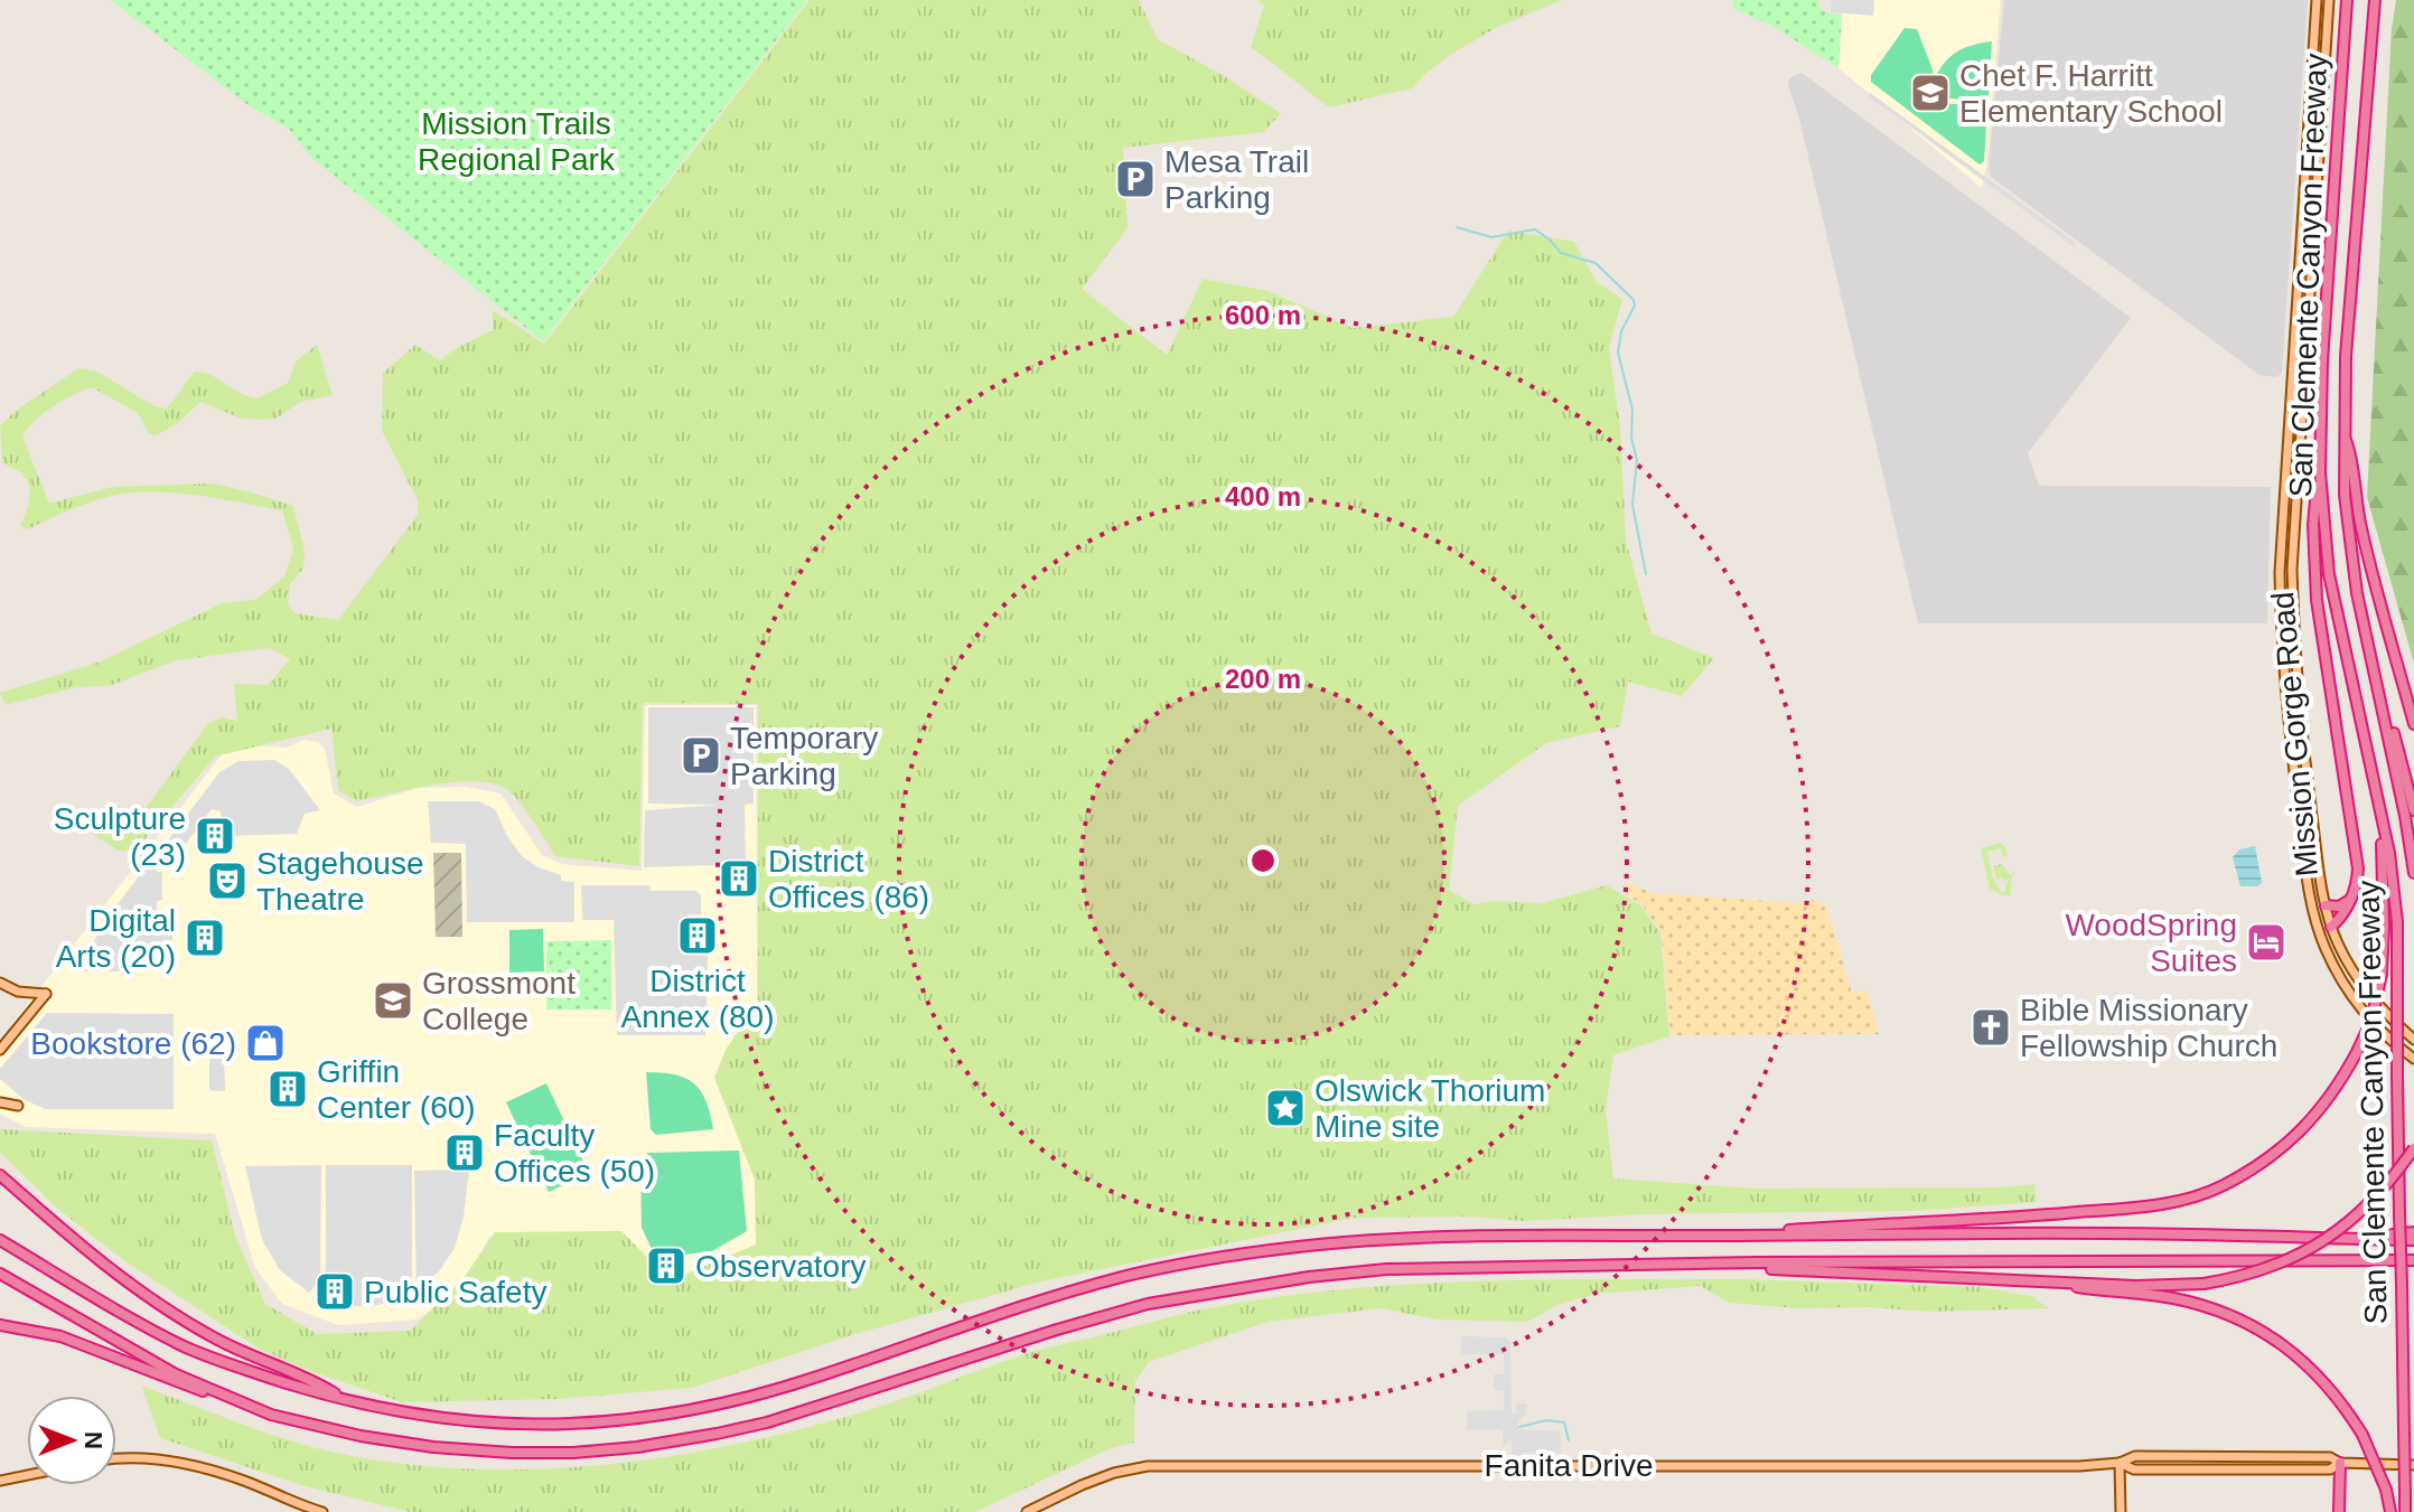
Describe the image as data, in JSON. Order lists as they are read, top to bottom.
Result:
{
  "streets": {
    "highway": ["San Clemente Canyon Freeway"],
    "main road": ["Mission Gorge Road", "Fanita Drive"]
  },
  "parks": ["Mission Trails Regional Park"],
  "places": {
    "school or university": ["Chet F. Harritt Elementary School", "Grossmont College"],
    "parking": ["Mesa Trail Parking", "Temporary Parking"],
    "building": [
      "Sculpture (23)",
      "District Offices (86)",
      "District Annex (80)",
      "Digital Arts (20)",
      "Griffin Center (60)",
      "Faculty Offices (50)",
      "Observatory",
      "Public Safety"
    ],
    "theatre": ["Stagehouse Theatre"],
    "hotel": ["WoodSpring Suites"],
    "church": ["Bible Missionary Fellowship Church"],
    "shop": ["Bookstore (62)"],
    "place": ["Olswick Thorium Mine site"]
  },
  "north": "right",
  "rings": ["600 m", "400 m", "200 m"]
}
